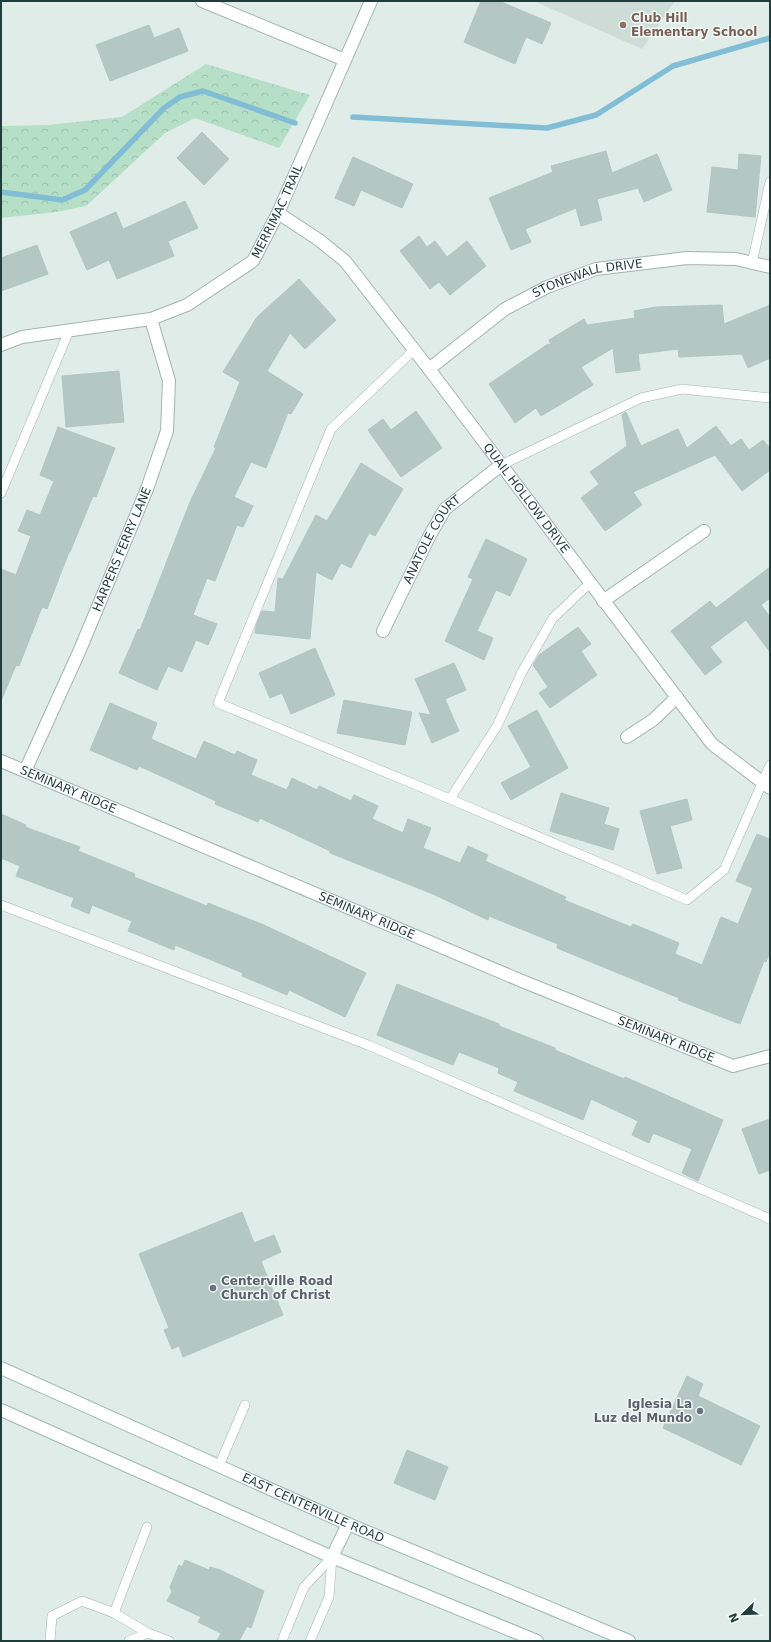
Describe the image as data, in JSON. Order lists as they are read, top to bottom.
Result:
{
  "streets": {
    "street": [
      "MERRIMAC TRAIL",
      "STONEWALL DRIVE",
      "QUAIL HOLLOW DRIVE",
      "ANATOLE COURT",
      "HARPERS FERRY LANE",
      "SEMINARY RIDGE",
      "EAST CENTERVILLE ROAD"
    ]
  },
  "crossings": [
    ["MERRIMAC TRAIL", "QUAIL HOLLOW DRIVE"],
    ["MERRIMAC TRAIL", "HARPERS FERRY LANE"],
    ["STONEWALL DRIVE", "QUAIL HOLLOW DRIVE"],
    ["QUAIL HOLLOW DRIVE", "ANATOLE COURT"],
    ["HARPERS FERRY LANE", "SEMINARY RIDGE"]
  ],
  "places": ["Club Hill Elementary School", "Centerville Road Church of Christ", "Iglesia La Luz del Mundo"],
  "north": "bottom left"
}
